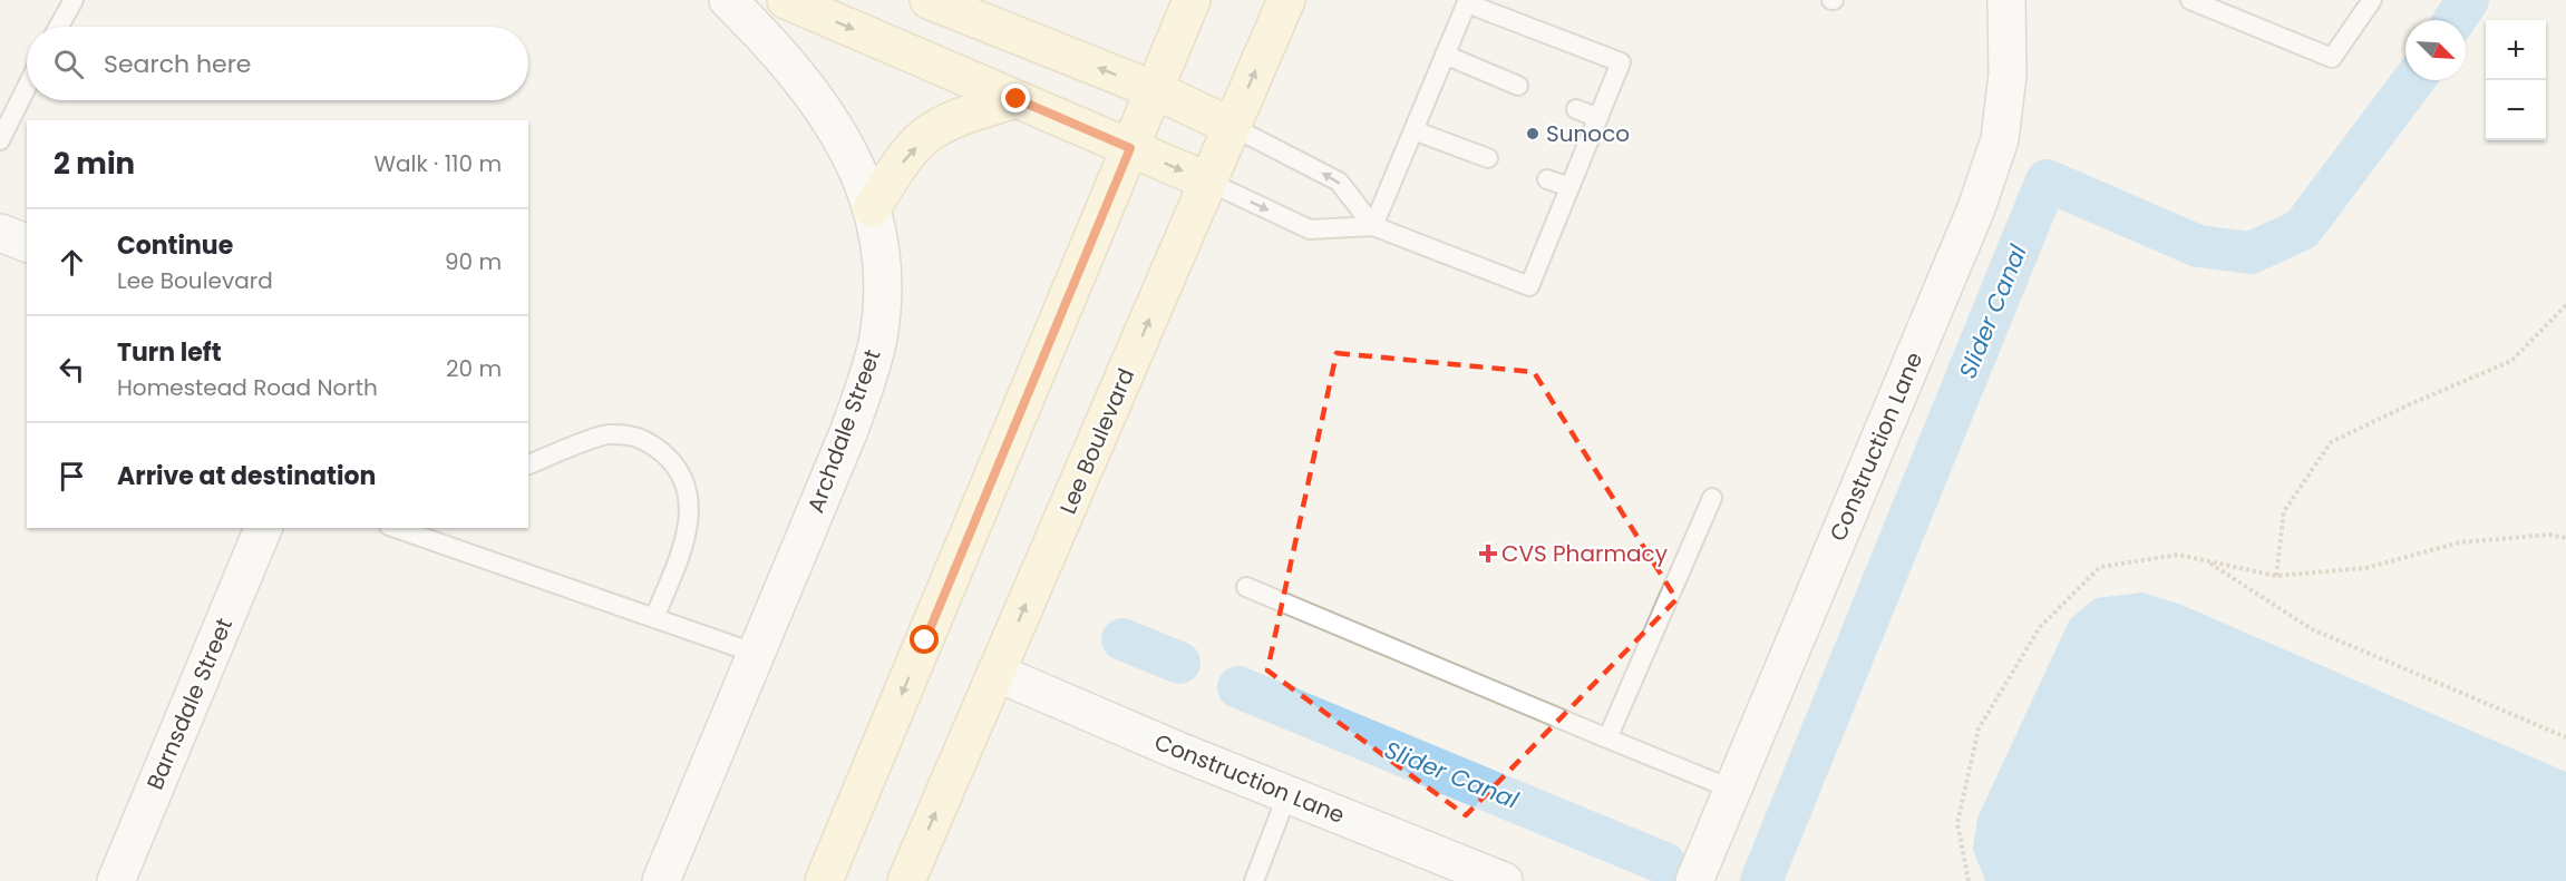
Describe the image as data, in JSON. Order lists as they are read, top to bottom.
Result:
{
  "streets": {
    "main road": ["Lee Boulevard"],
    "street": ["Archdale Street", "Construction Lane", "Barnsdale Street"]
  },
  "crossings": [
    ["Lee Boulevard", "Construction Lane"]
  ],
  "water": ["Slider Canal"],
  "places": {
    "other": ["Sunoco"],
    "health": ["CVS Pharmacy"]
  },
  "north": "bottom right",
  "page": {
    "map_buttons": ["+", "−"],
    "search": "Search here",
    "heading": ["2 min", "Walk · 110 m"],
    "list": [
      ["Continue", "Lee Boulevard", "90 m"],
      ["Turn left", "Homestead Road North", "20 m"],
      "Arrive at destination"
    ]
  }
}
